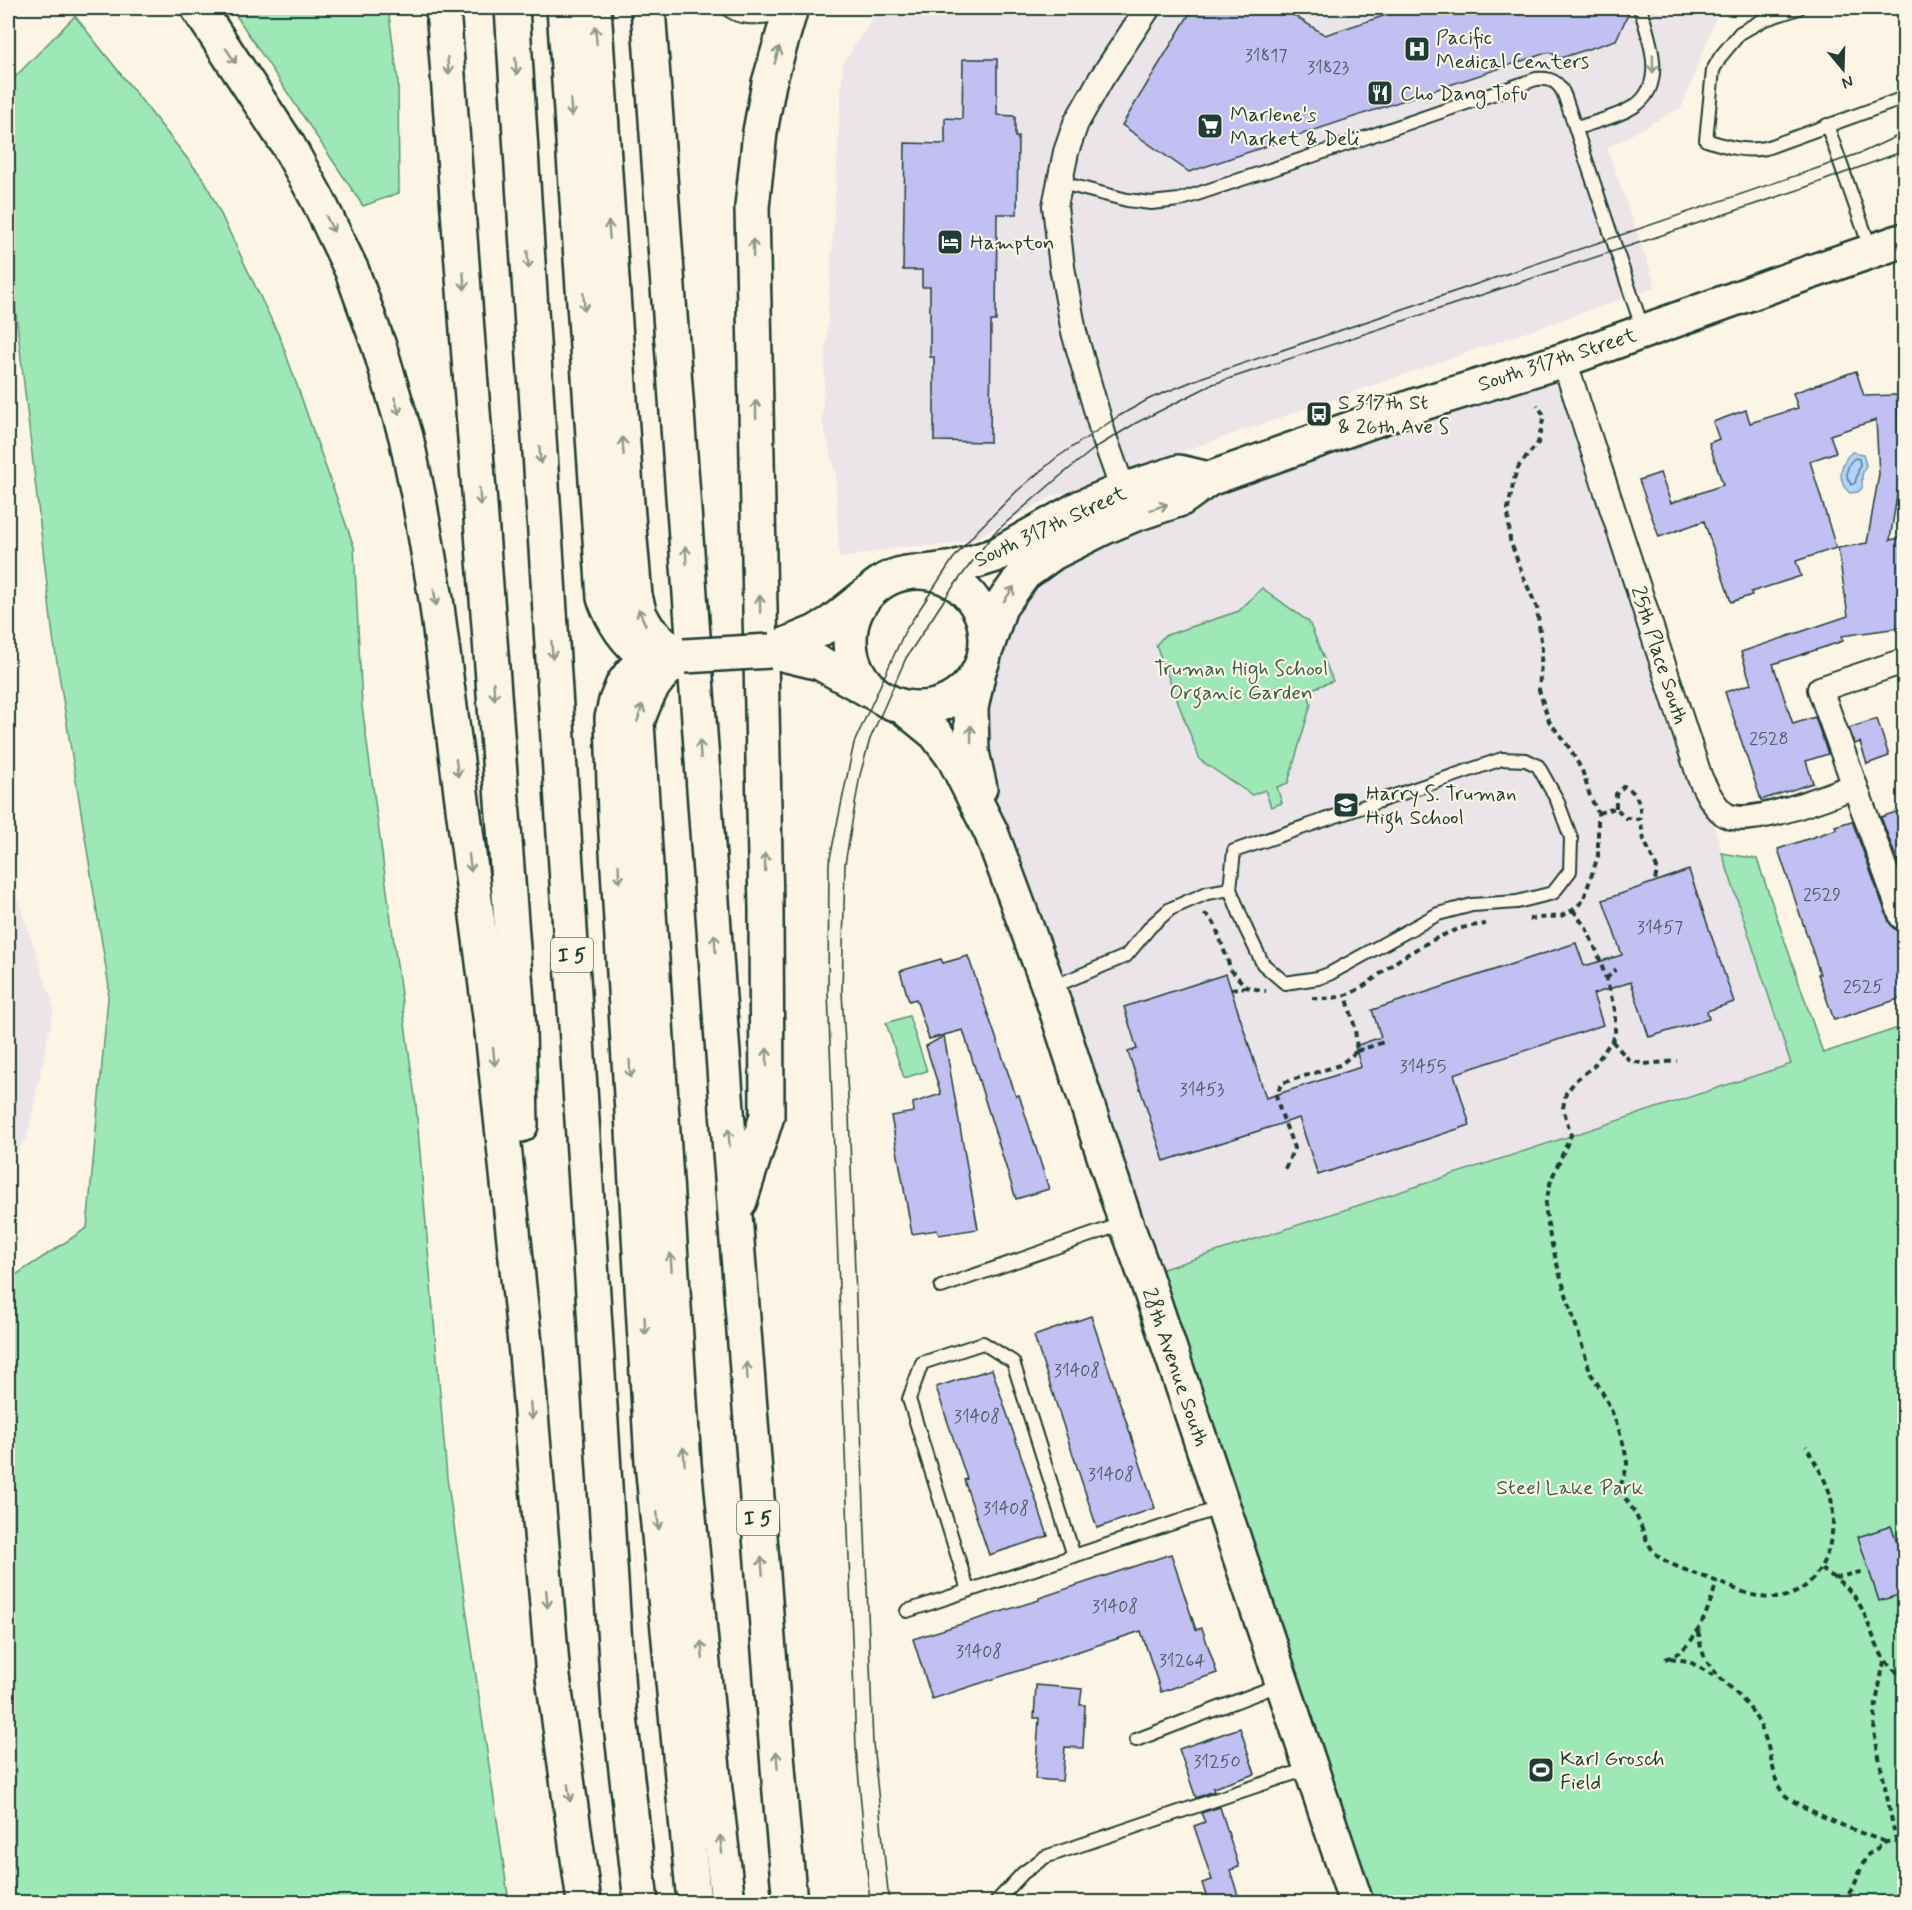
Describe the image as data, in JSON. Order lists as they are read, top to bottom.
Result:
{
  "streets": {
    "main road": ["South 317th Street", "I 5", "28th Avenue South"],
    "street": ["25th Place South"]
  },
  "crossings": [
    ["South 317th Street", "25th Place South"],
    ["South 317th Street", "28th Avenue South"]
  ],
  "parks": ["Truman High School Organic Garden", "Steel Lake Park"],
  "places": {
    "hospital": ["Pacific Medical Centers"],
    "restaurant": ["Cho Dang Tofu"],
    "supermarket": ["Marlene's Market & Deli"],
    "hotel": ["Hampton"],
    "bus stop": ["S 317th St & 26th Ave S"],
    "school or university": ["Harry S. Truman High School"],
    "sports": ["Karl Grosch Field"]
  },
  "house_numbers": [
    "31817",
    "31823",
    "2528",
    "2529",
    "31457",
    "2525",
    "31455",
    "31453",
    "31408",
    "31408",
    "31408",
    "31408",
    "31408",
    "31408",
    "31264",
    "31250"
  ],
  "north": "bottom"
}
